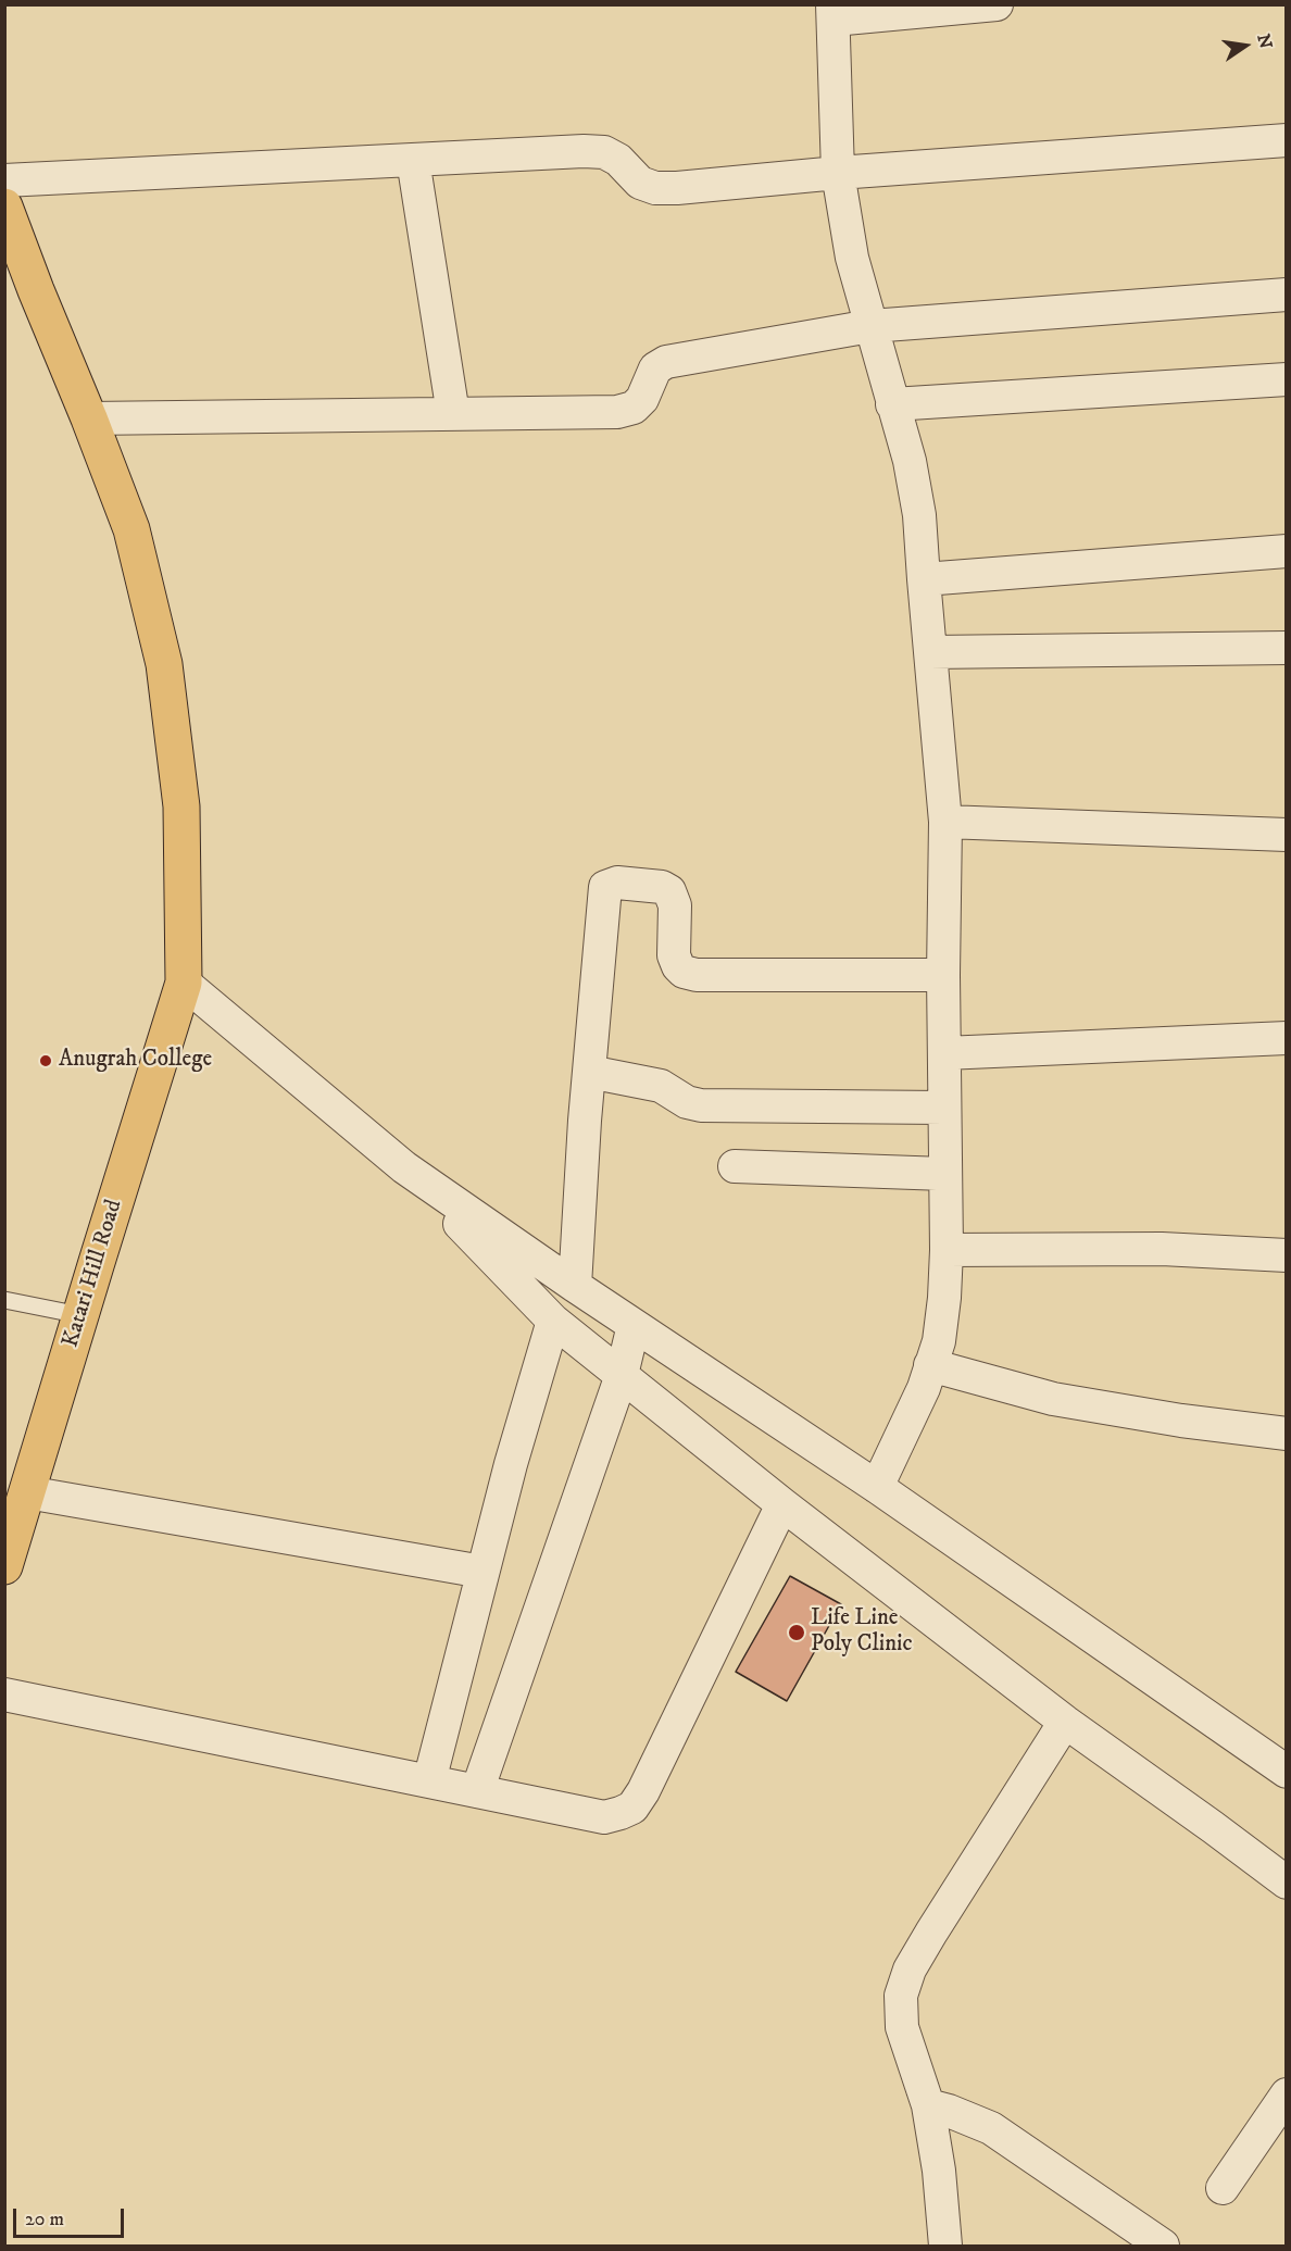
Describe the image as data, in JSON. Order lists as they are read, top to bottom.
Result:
{
  "streets": {
    "main road": ["Katari Hill Road"]
  },
  "places": ["Anugrah College", "Life Line Poly Clinic"],
  "scale_bar": "20 m",
  "north": "right"
}
